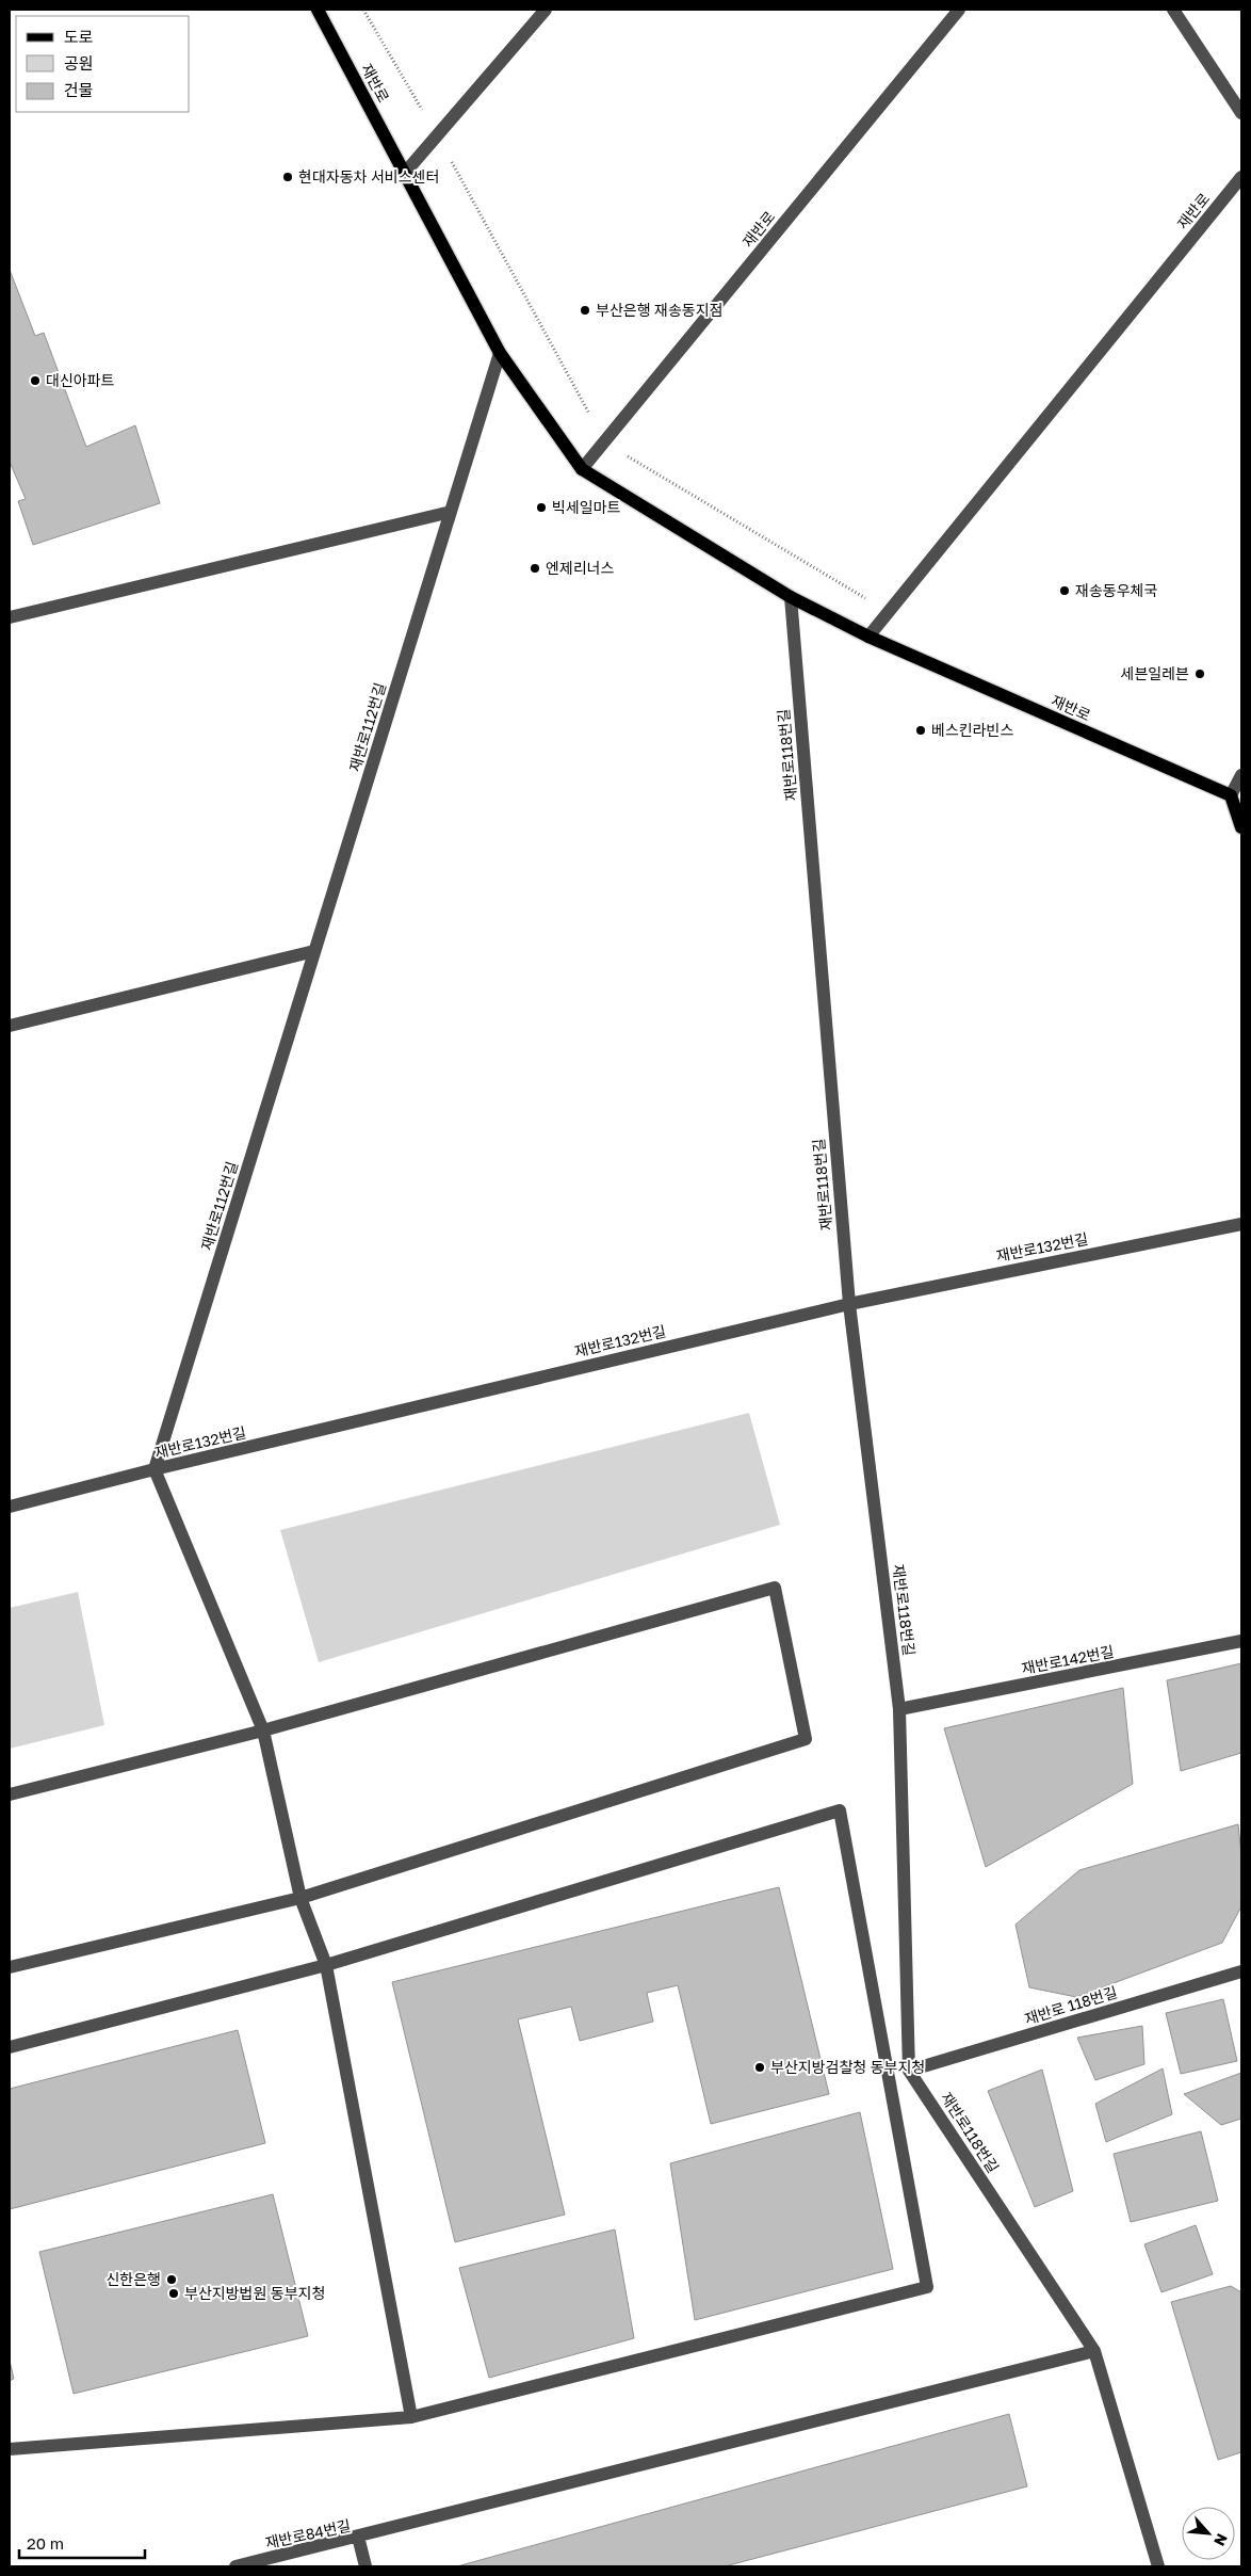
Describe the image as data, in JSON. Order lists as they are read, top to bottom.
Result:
{
  "streets": {
    "main road": ["재반로"],
    "street": [
      "재반로112번길",
      "재반로118번길",
      "재반로132번길",
      "재반로142번길",
      "재반로 118번길",
      "재반로84번길"
    ]
  },
  "crossings": [
    ["재반로", "재반로112번길"],
    ["재반로", "재반로118번길"],
    ["재반로112번길", "재반로132번길"],
    ["재반로118번길", "재반로132번길"],
    ["재반로118번길", "재반로142번길"],
    ["재반로118번길", "재반로 118번길"]
  ],
  "places": [
    "현대자동차 서비스센터",
    "부산은행 재송동지점",
    "대신아파트",
    "빅세일마트",
    "엔제리너스",
    "재송동우체국",
    "세븐일레븐",
    "베스킨라빈스",
    "부산지방검찰청 동부지청",
    "신한은행",
    "부산지방법원 동부지청"
  ],
  "legend": ["도로", "공원", "건물"],
  "scale_bar": "20 m",
  "north": "bottom right"
}
